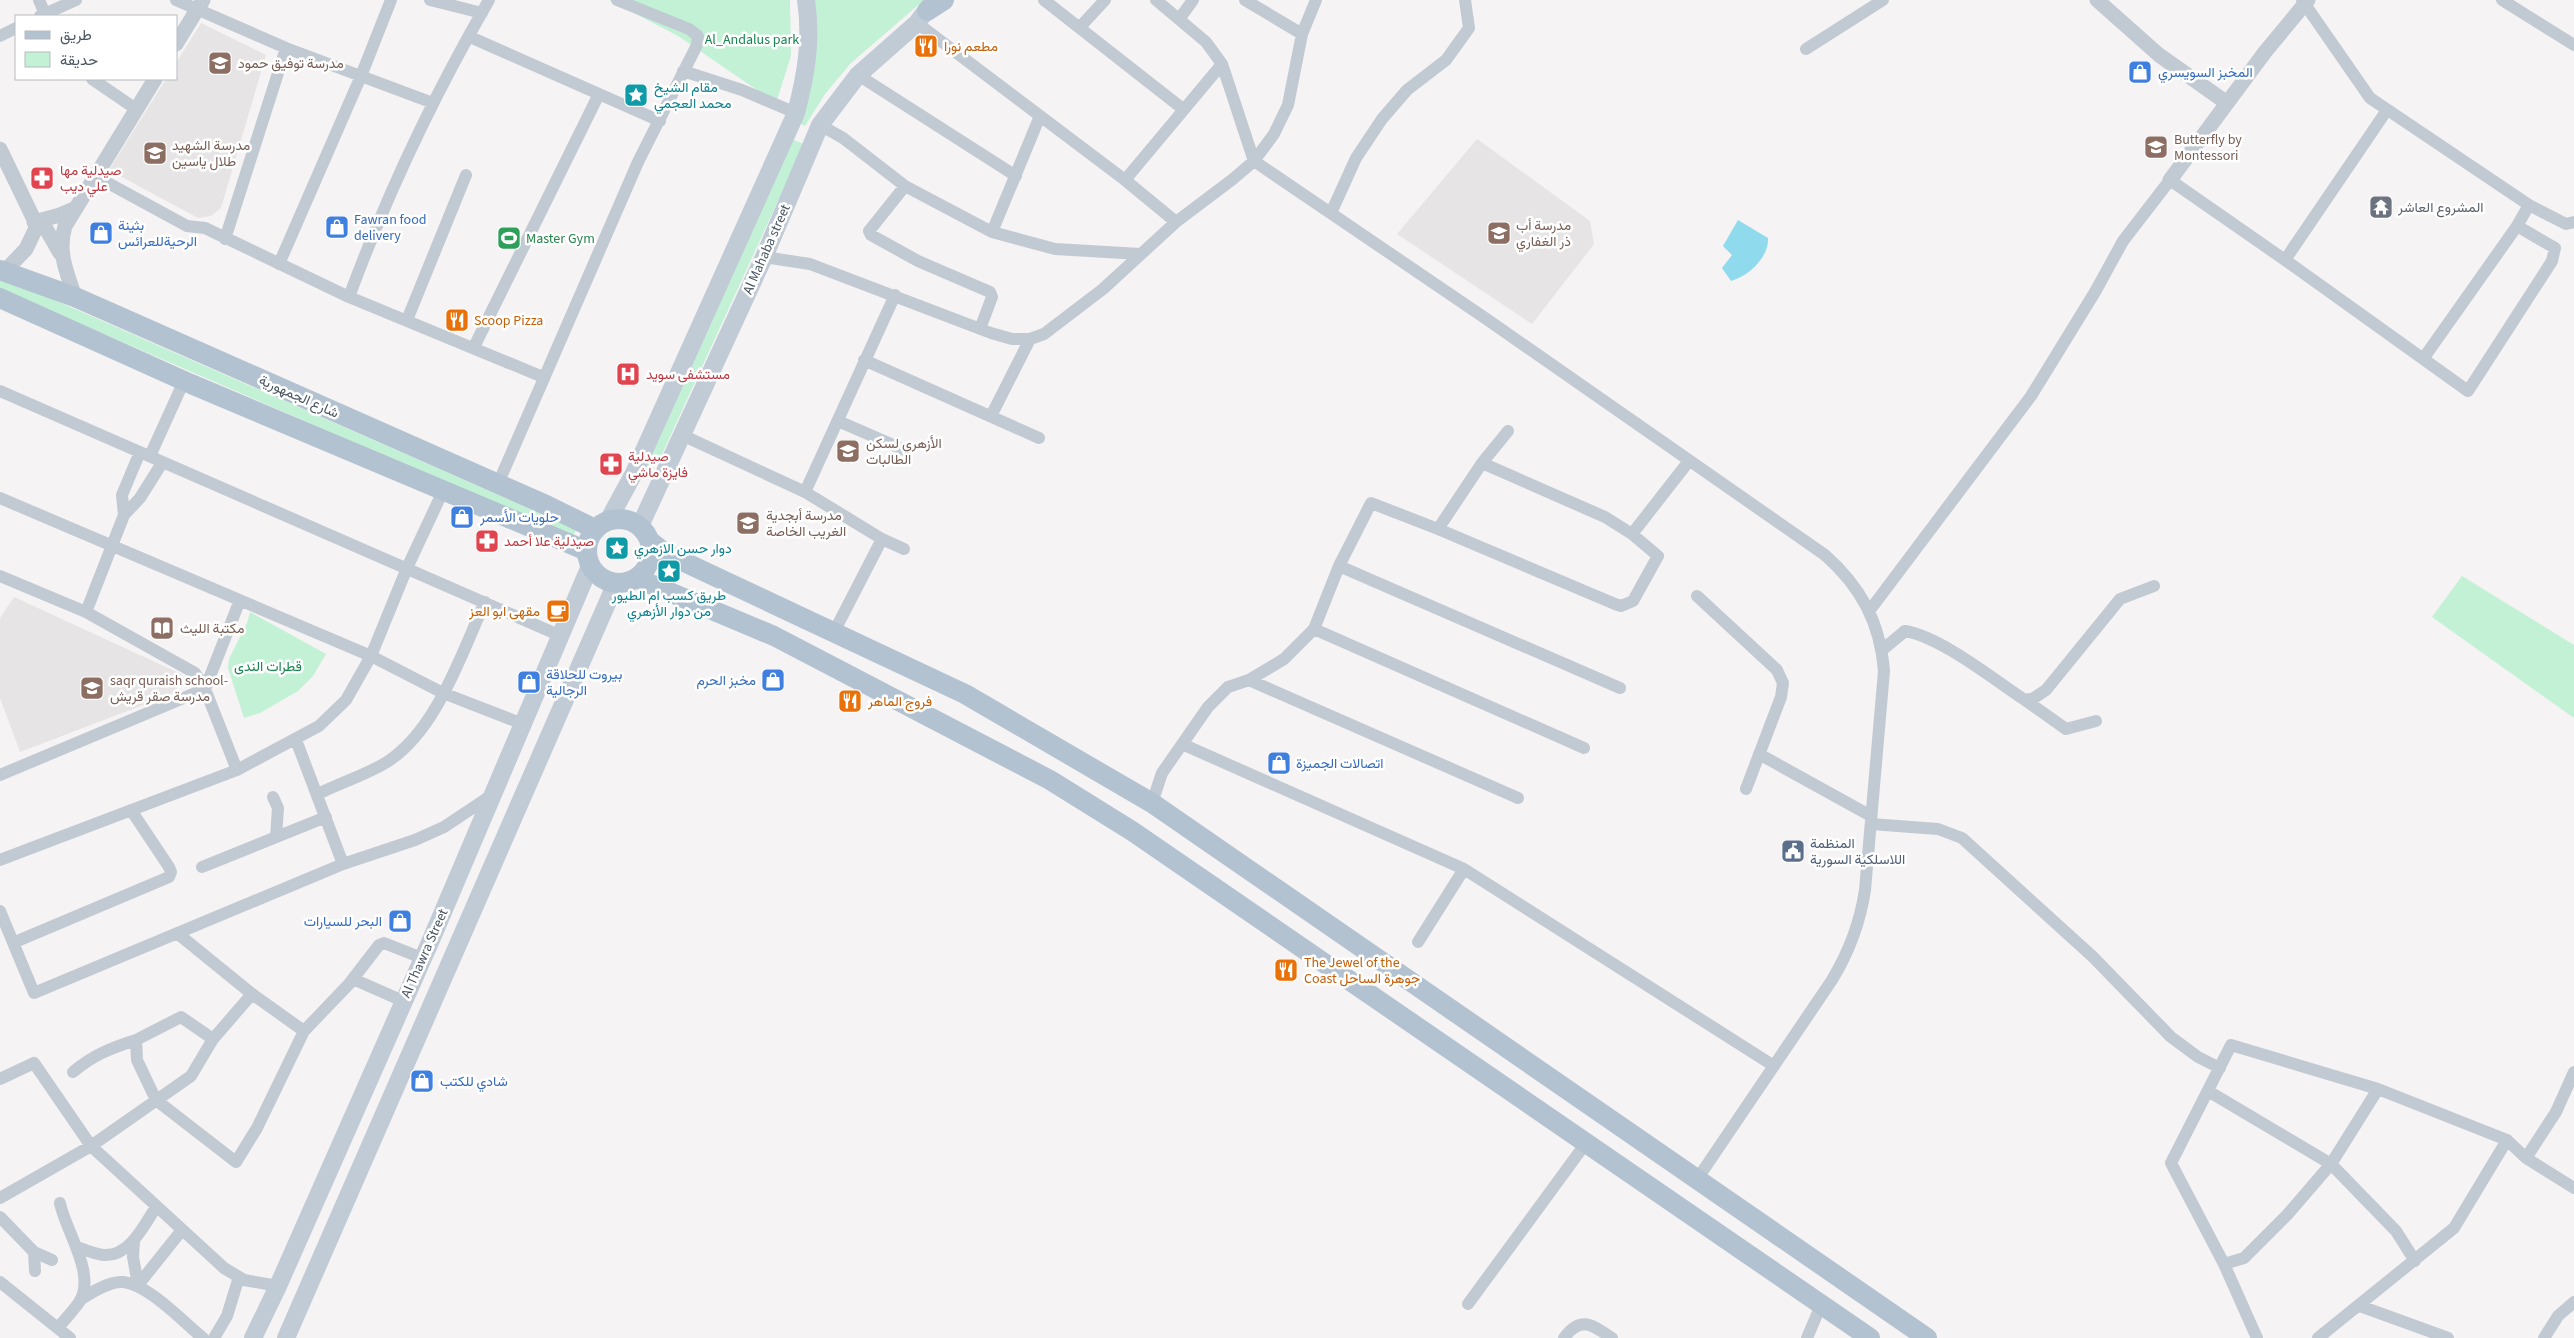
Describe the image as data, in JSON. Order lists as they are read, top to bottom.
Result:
{
  "streets": {
    "main road": ["Al Mahaba street", "شارع الجمهورية", "Al Thawra Street"]
  },
  "crossings": [
    ["Al Mahaba street", "شارع الجمهورية"],
    ["Al Mahaba street", "Al Thawra Street"],
    ["شارع الجمهورية", "Al Thawra Street"]
  ],
  "parks": ["Al_Andalus park", "قطرات الندى"],
  "places": {
    "restaurant": [
      "مطعم نورا",
      "Scoop Pizza",
      "فروج الماهر",
      "The Jewel of the Coast جوهرة الساحل"
    ],
    "school or university": [
      "مدرسة توفيق حمود",
      "Butterfly by Montessori",
      "مدرسة الشهيد طلال ياسين",
      "مدرسة أب ذر الغفاري",
      "الأزهري لسكن الطالبات",
      "مدرسة أبجدية الغريب الخاصة",
      "saqr quraish school- مدرسة صقر قريش"
    ],
    "shop": [
      "المخبز السويسري",
      "Fawran food delivery",
      "بثينة الرحيةللعرائس",
      "حلويات الأسمر",
      "مخبز الحرم",
      "بيروت للحلاقة الرجالية",
      "اتصالات الجميزة",
      "البحر للسيارات",
      "شادي للكتب"
    ],
    "place": ["مقام الشيخ محمد العجمي", "دوار حسن الازهري", "طريق كسب ام الطيور من دوار الأزهري"],
    "pharmacy": ["صيدلية مها علي ديب", "صيدلية فايزة ماشي", "صيدلية علا أحمد"],
    "temple": ["المشروع العاشر"],
    "sports": ["Master Gym"],
    "hospital": ["مستشفى سويد"],
    "cafe": ["مقهى ابو العز"],
    "library": ["مكتبة الليث"],
    "public building": ["المنظمة اللاسلكية السورية"]
  },
  "legend": ["طريق", "حديقة"]
}
